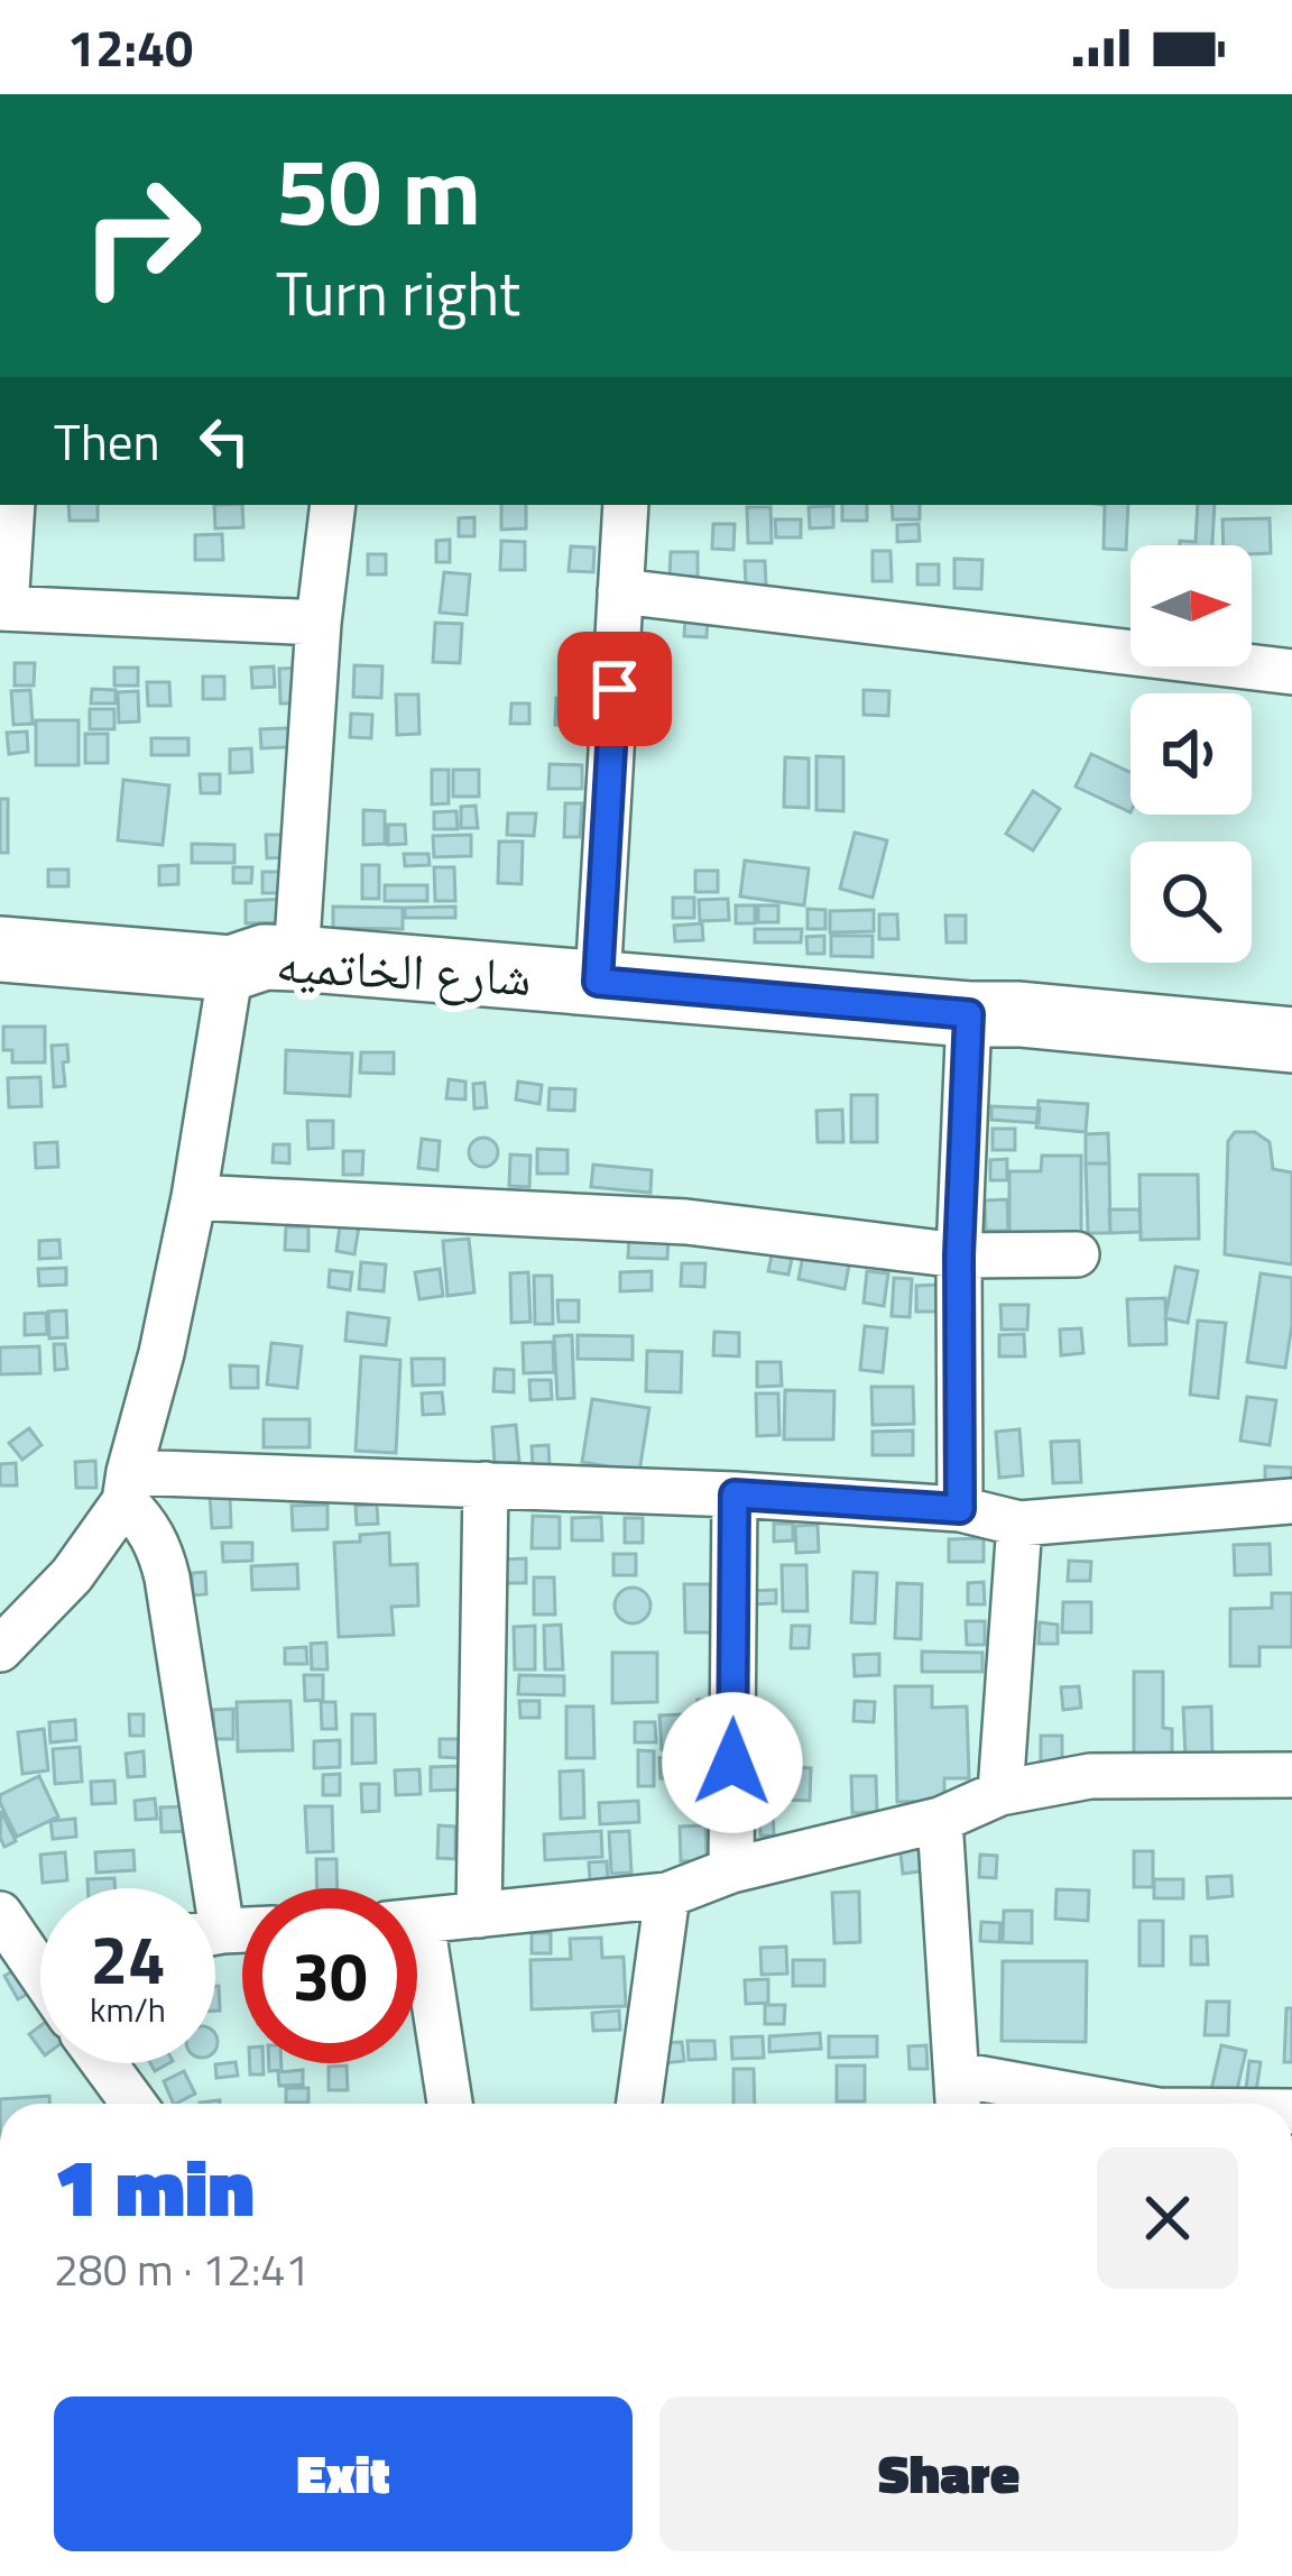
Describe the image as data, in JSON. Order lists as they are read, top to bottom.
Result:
{
  "streets": {
    "street": ["شارع الخاتميه"]
  },
  "north": "right",
  "page": {
    "status": "12:40",
    "turn": ["50 m", "Turn right"],
    "then": "Then",
    "speed": "24 km/h",
    "limit": "30",
    "heading": ["1 min", "280 m · 12:41"],
    "buttons": ["Exit", "Share"]
  }
}
